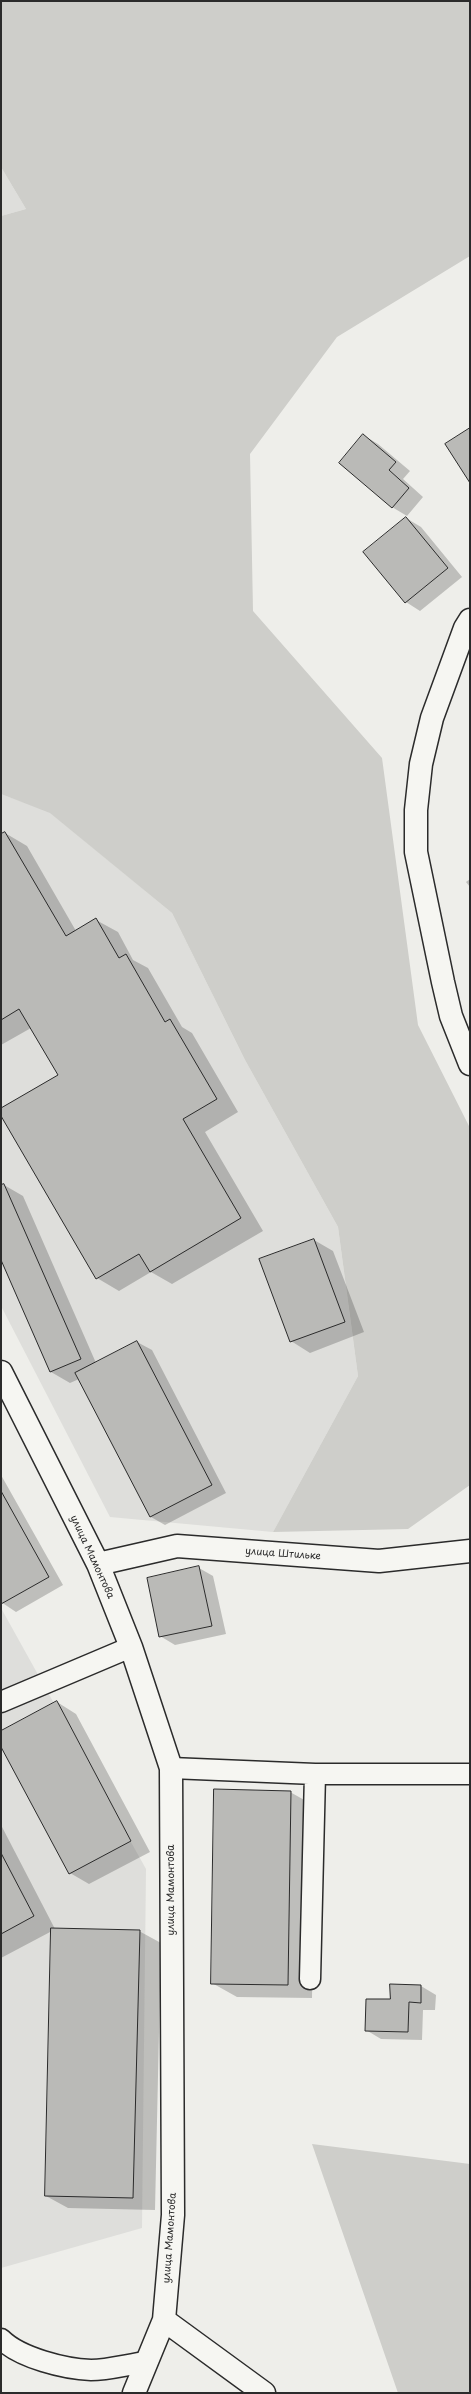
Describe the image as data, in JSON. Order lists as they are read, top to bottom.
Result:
{
  "streets": {
    "street": ["улица Штильке", "улица Мамонтова"]
  },
  "crossings": [
    ["улица Штильке", "улица Мамонтова"]
  ]
}
